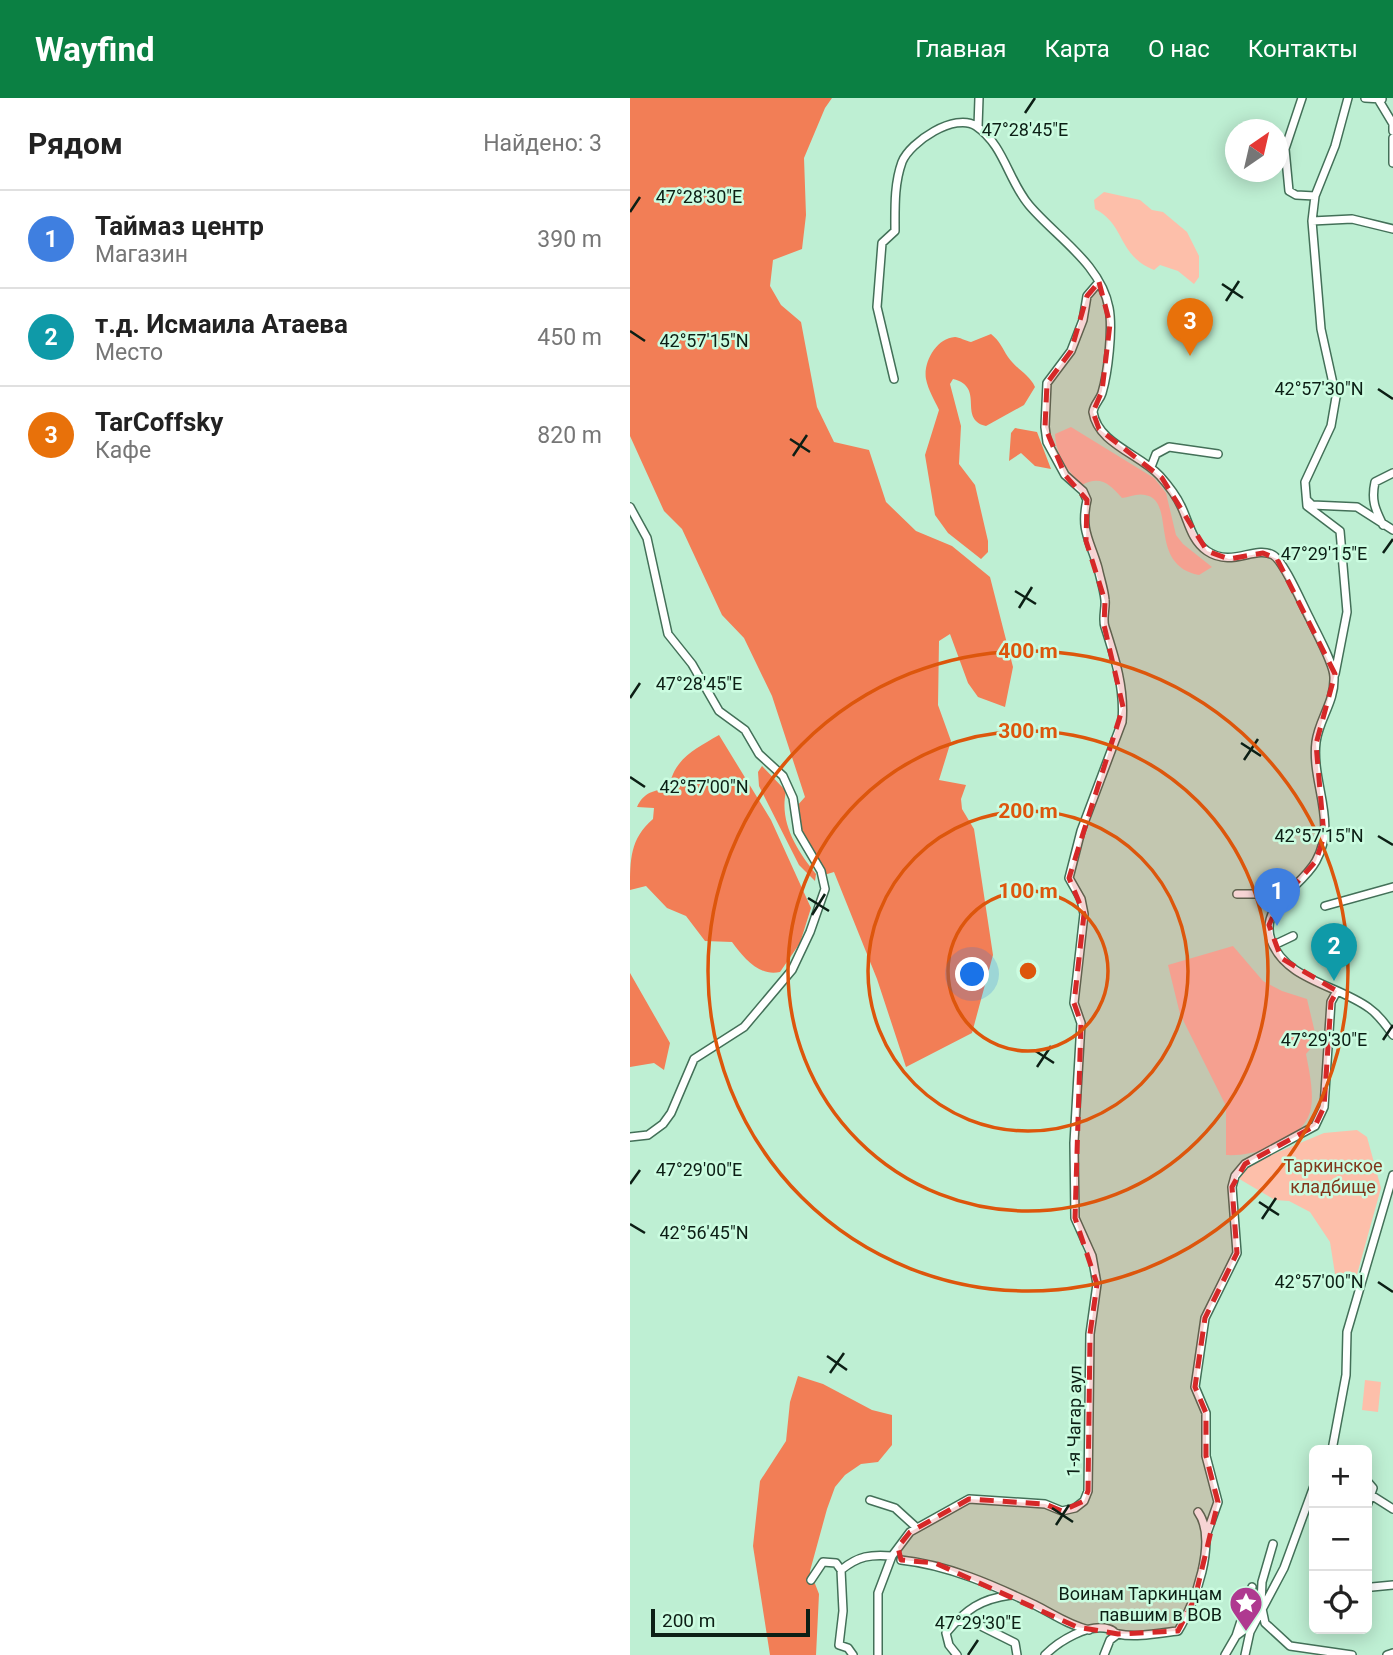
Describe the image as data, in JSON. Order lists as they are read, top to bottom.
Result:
{
  "streets": {
    "street": ["1-я Чагар аул"]
  },
  "parks": ["Таркинское кладбище"],
  "places": {
    "place": ["Воинам Таркинцам павшим в ВОВ"]
  },
  "scale_bar": "200 m",
  "north": "top right",
  "page": {
    "header": "Wayfind",
    "nav": [
      "Главная",
      "Карта",
      "О нас",
      "Контакты"
    ],
    "heading": ["Рядом", "Найдено: 3"],
    "list": [
      {
        "mark": "1",
        "name": "Таймаз центр",
        "note": "Магазин",
        "value": "390 m"
      },
      {
        "mark": "2",
        "name": "т.д. Исмаила Атаева",
        "note": "Место",
        "value": "450 m"
      },
      {
        "mark": "3",
        "name": "TarCoffsky",
        "note": "Кафе",
        "value": "820 m"
      }
    ],
    "pins": ["3", "1", "2"],
    "map_buttons": ["+", "−"],
    "scale": "200 m"
  },
  "coordinates": [
    "47°28'45\"E",
    "47°28'30\"E",
    "42°57'15\"N",
    "42°57'30\"N",
    "47°29'15\"E",
    "42°57'00\"N",
    "47°29'30\"E",
    "47°29'00\"E",
    "42°56'45\"N"
  ],
  "rings": [
    "400 m",
    "300 m",
    "200 m",
    "100 m"
  ]
}
